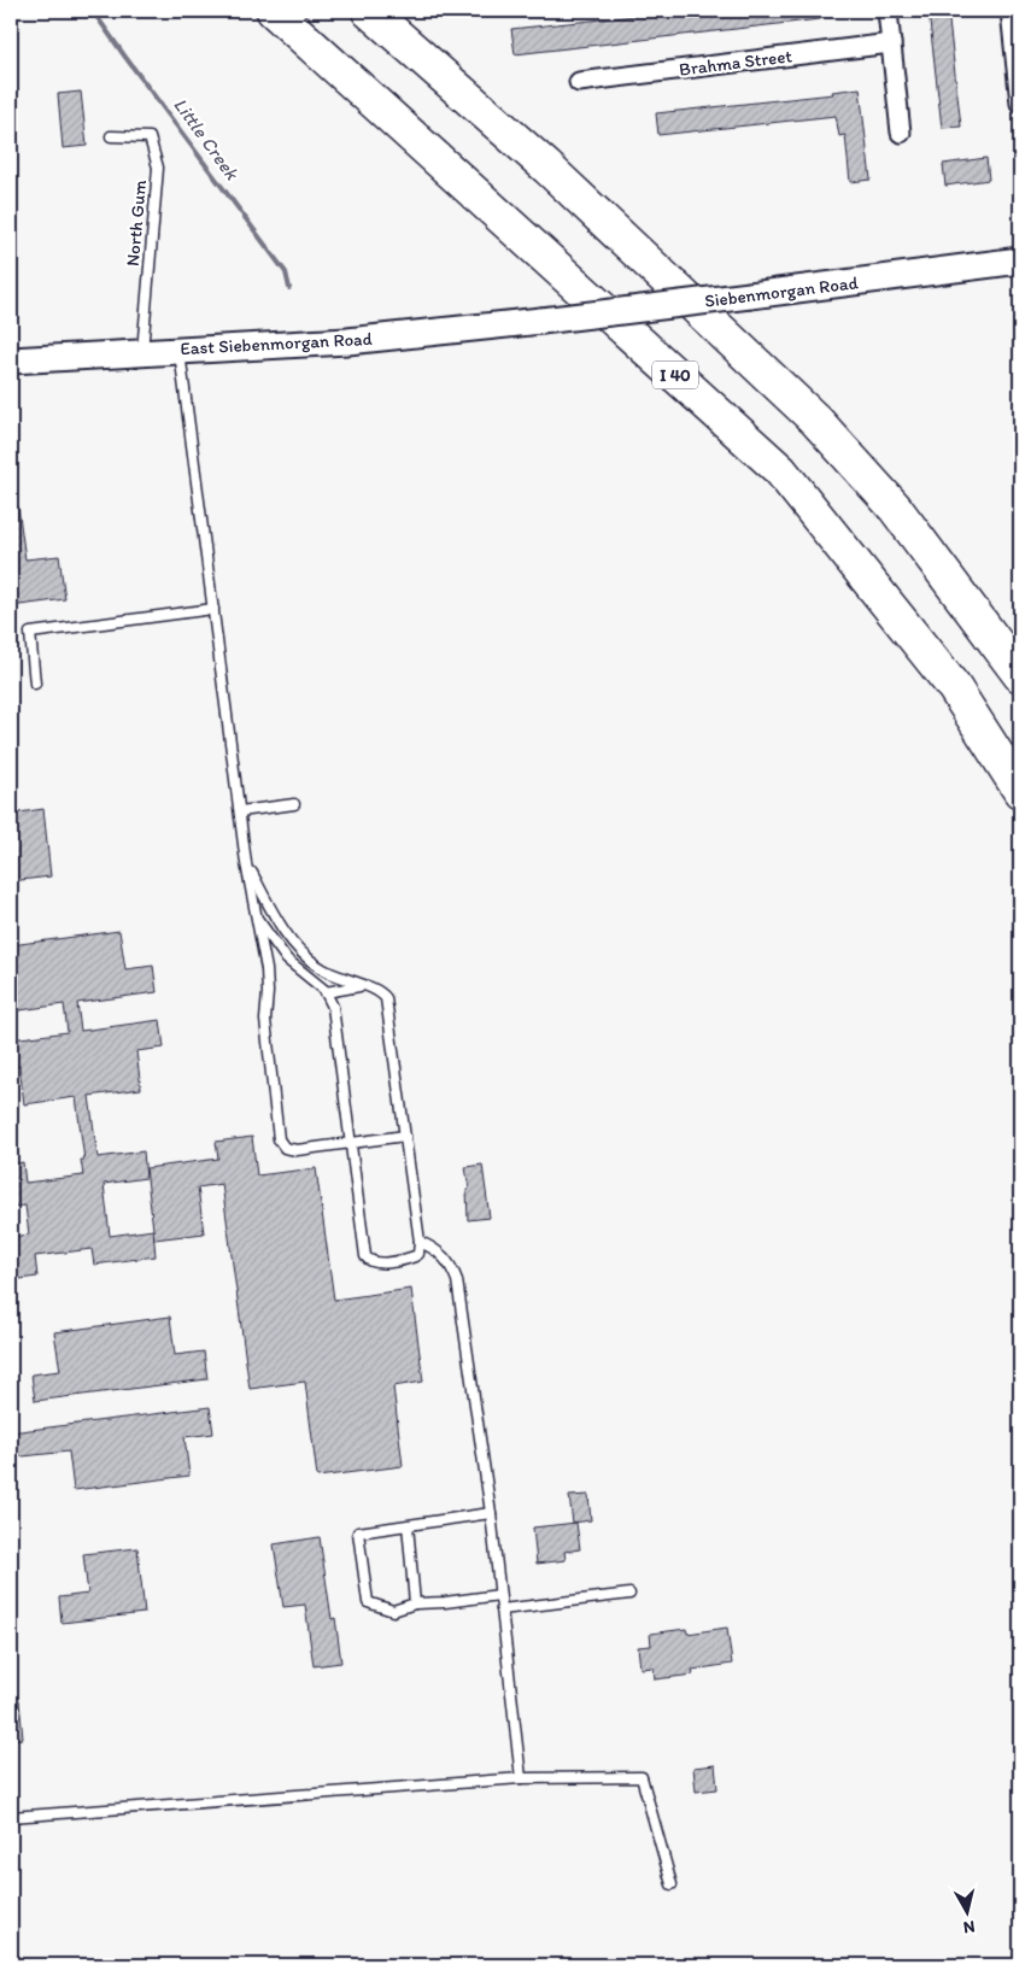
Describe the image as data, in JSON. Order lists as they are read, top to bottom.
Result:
{
  "streets": {
    "highway": ["I 40"],
    "street": ["Brahma Street", "Siebenmorgan Road", "East Siebenmorgan Road"],
    "lane": ["North Gum"]
  },
  "crossings": [
    ["North Gum", "East Siebenmorgan Road"],
    ["Siebenmorgan Road", "East Siebenmorgan Road"]
  ],
  "water": ["Little Creek"],
  "north": "bottom"
}
